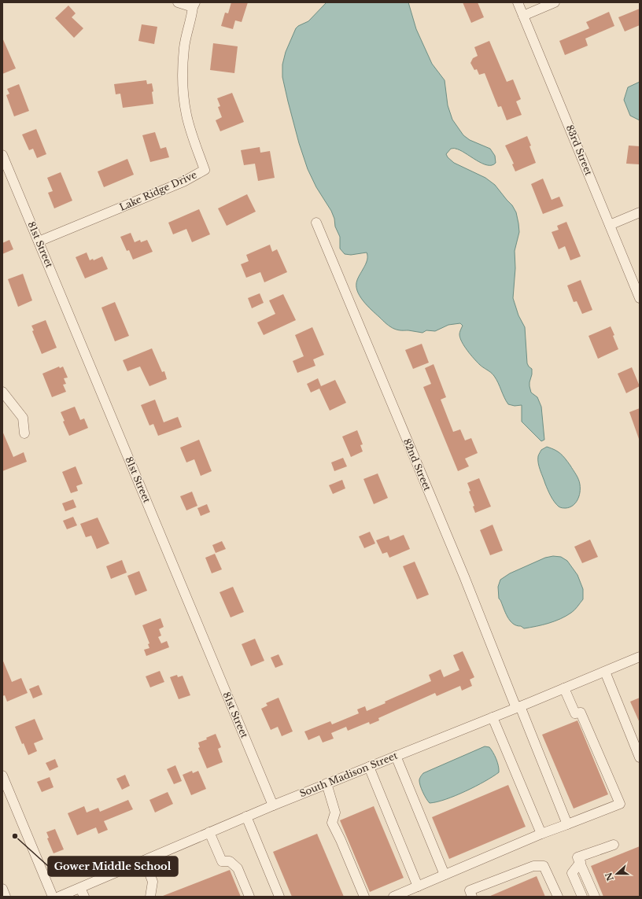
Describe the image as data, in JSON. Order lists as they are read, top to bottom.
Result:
{
  "streets": {
    "street": [
      "83rd Street",
      "Lake Ridge Drive",
      "81st Street",
      "82nd Street",
      "South Madison Street"
    ]
  },
  "crossings": [
    ["Lake Ridge Drive", "81st Street"],
    ["81st Street", "South Madison Street"],
    ["82nd Street", "South Madison Street"]
  ],
  "places": ["Gower Middle School"],
  "north": "left"
}
